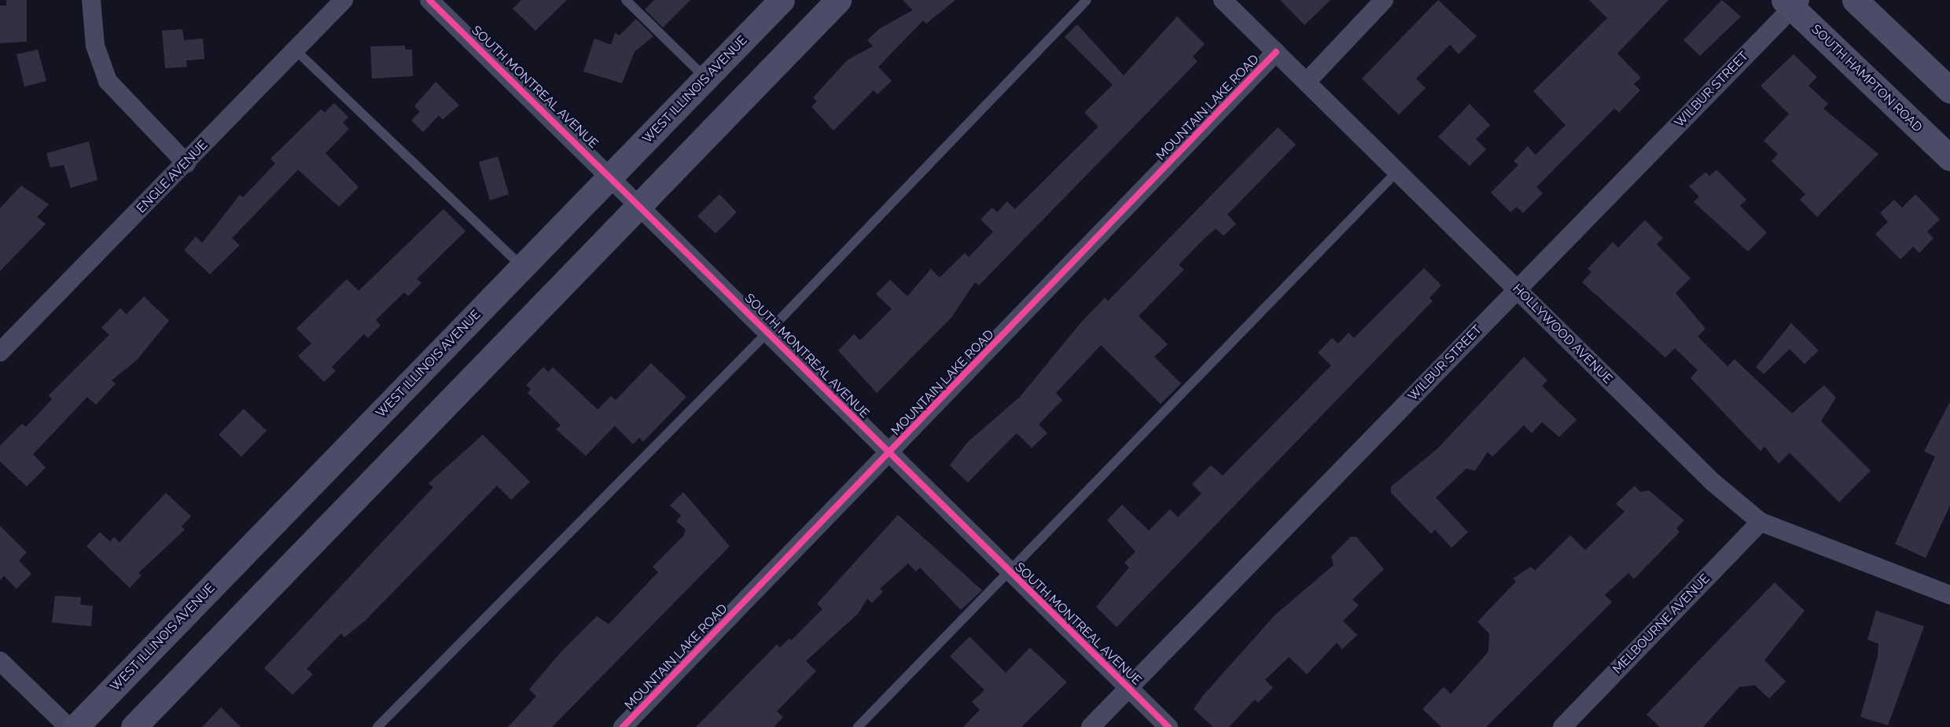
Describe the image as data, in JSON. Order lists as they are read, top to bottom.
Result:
{
  "streets": {
    "main road": ["SOUTH HAMPTON ROAD", "WEST ILLINOIS AVENUE"],
    "street": [
      "SOUTH MONTREAL AVENUE",
      "WILBUR STREET",
      "MOUNTAIN LAKE ROAD",
      "ENGLE AVENUE",
      "HOLLYWOOD AVENUE",
      "MELBOURNE AVENUE"
    ]
  },
  "crossings": [
    ["SOUTH HAMPTON ROAD", "WILBUR STREET"],
    ["SOUTH MONTREAL AVENUE", "WEST ILLINOIS AVENUE"],
    ["SOUTH MONTREAL AVENUE", "WILBUR STREET"],
    ["SOUTH MONTREAL AVENUE", "MOUNTAIN LAKE ROAD"],
    ["WILBUR STREET", "HOLLYWOOD AVENUE"],
    ["MOUNTAIN LAKE ROAD", "HOLLYWOOD AVENUE"],
    ["HOLLYWOOD AVENUE", "MELBOURNE AVENUE"]
  ]
}
